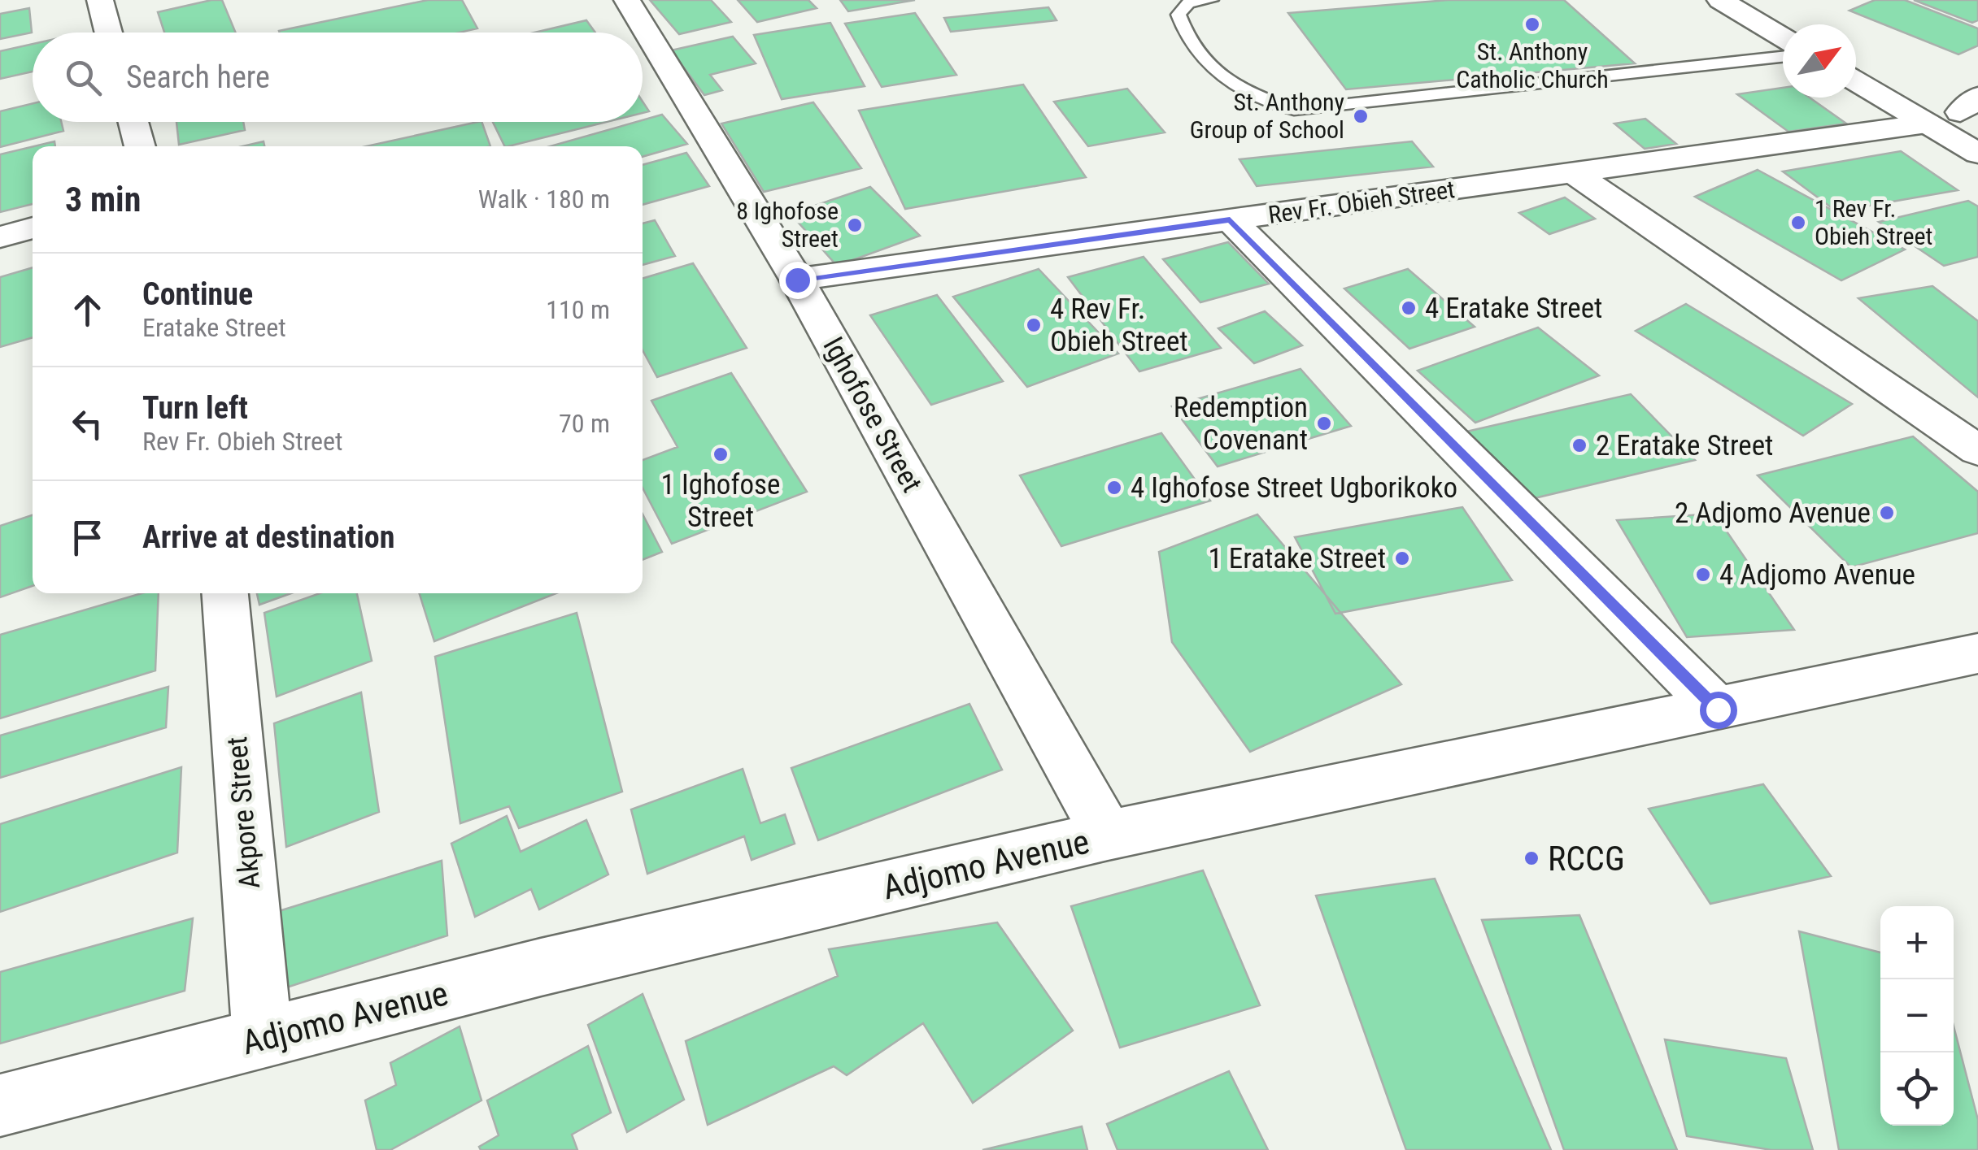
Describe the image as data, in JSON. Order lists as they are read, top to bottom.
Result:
{
  "streets": {
    "street": [
      "Rev Fr. Obieh Street",
      "Ighofose Street",
      "Akpore Street",
      "Adjomo Avenue"
    ]
  },
  "crossings": [
    ["Rev Fr. Obieh Street", "Ighofose Street"],
    ["Ighofose Street", "Adjomo Avenue"],
    ["Akpore Street", "Adjomo Avenue"]
  ],
  "places": [
    "St. Anthony Catholic Church",
    "St. Anthony Group of School",
    "1 Rev Fr. Obieh Street",
    "8 Ighofose Street",
    "4 Eratake Street",
    "4 Rev Fr. Obieh Street",
    "Redemption Covenant",
    "2 Eratake Street",
    "1 Ighofose Street",
    "4 Ighofose Street Ugborikoko",
    "2 Adjomo Avenue",
    "1 Eratake Street",
    "4 Adjomo Avenue",
    "RCCG"
  ],
  "north": "top right",
  "page": {
    "search": "Search here",
    "heading": ["3 min", "Walk · 180 m"],
    "list": [
      ["Continue", "Eratake Street", "110 m"],
      ["Turn left", "Rev Fr. Obieh Street", "70 m"],
      "Arrive at destination"
    ],
    "map_buttons": ["+", "−"]
  }
}
